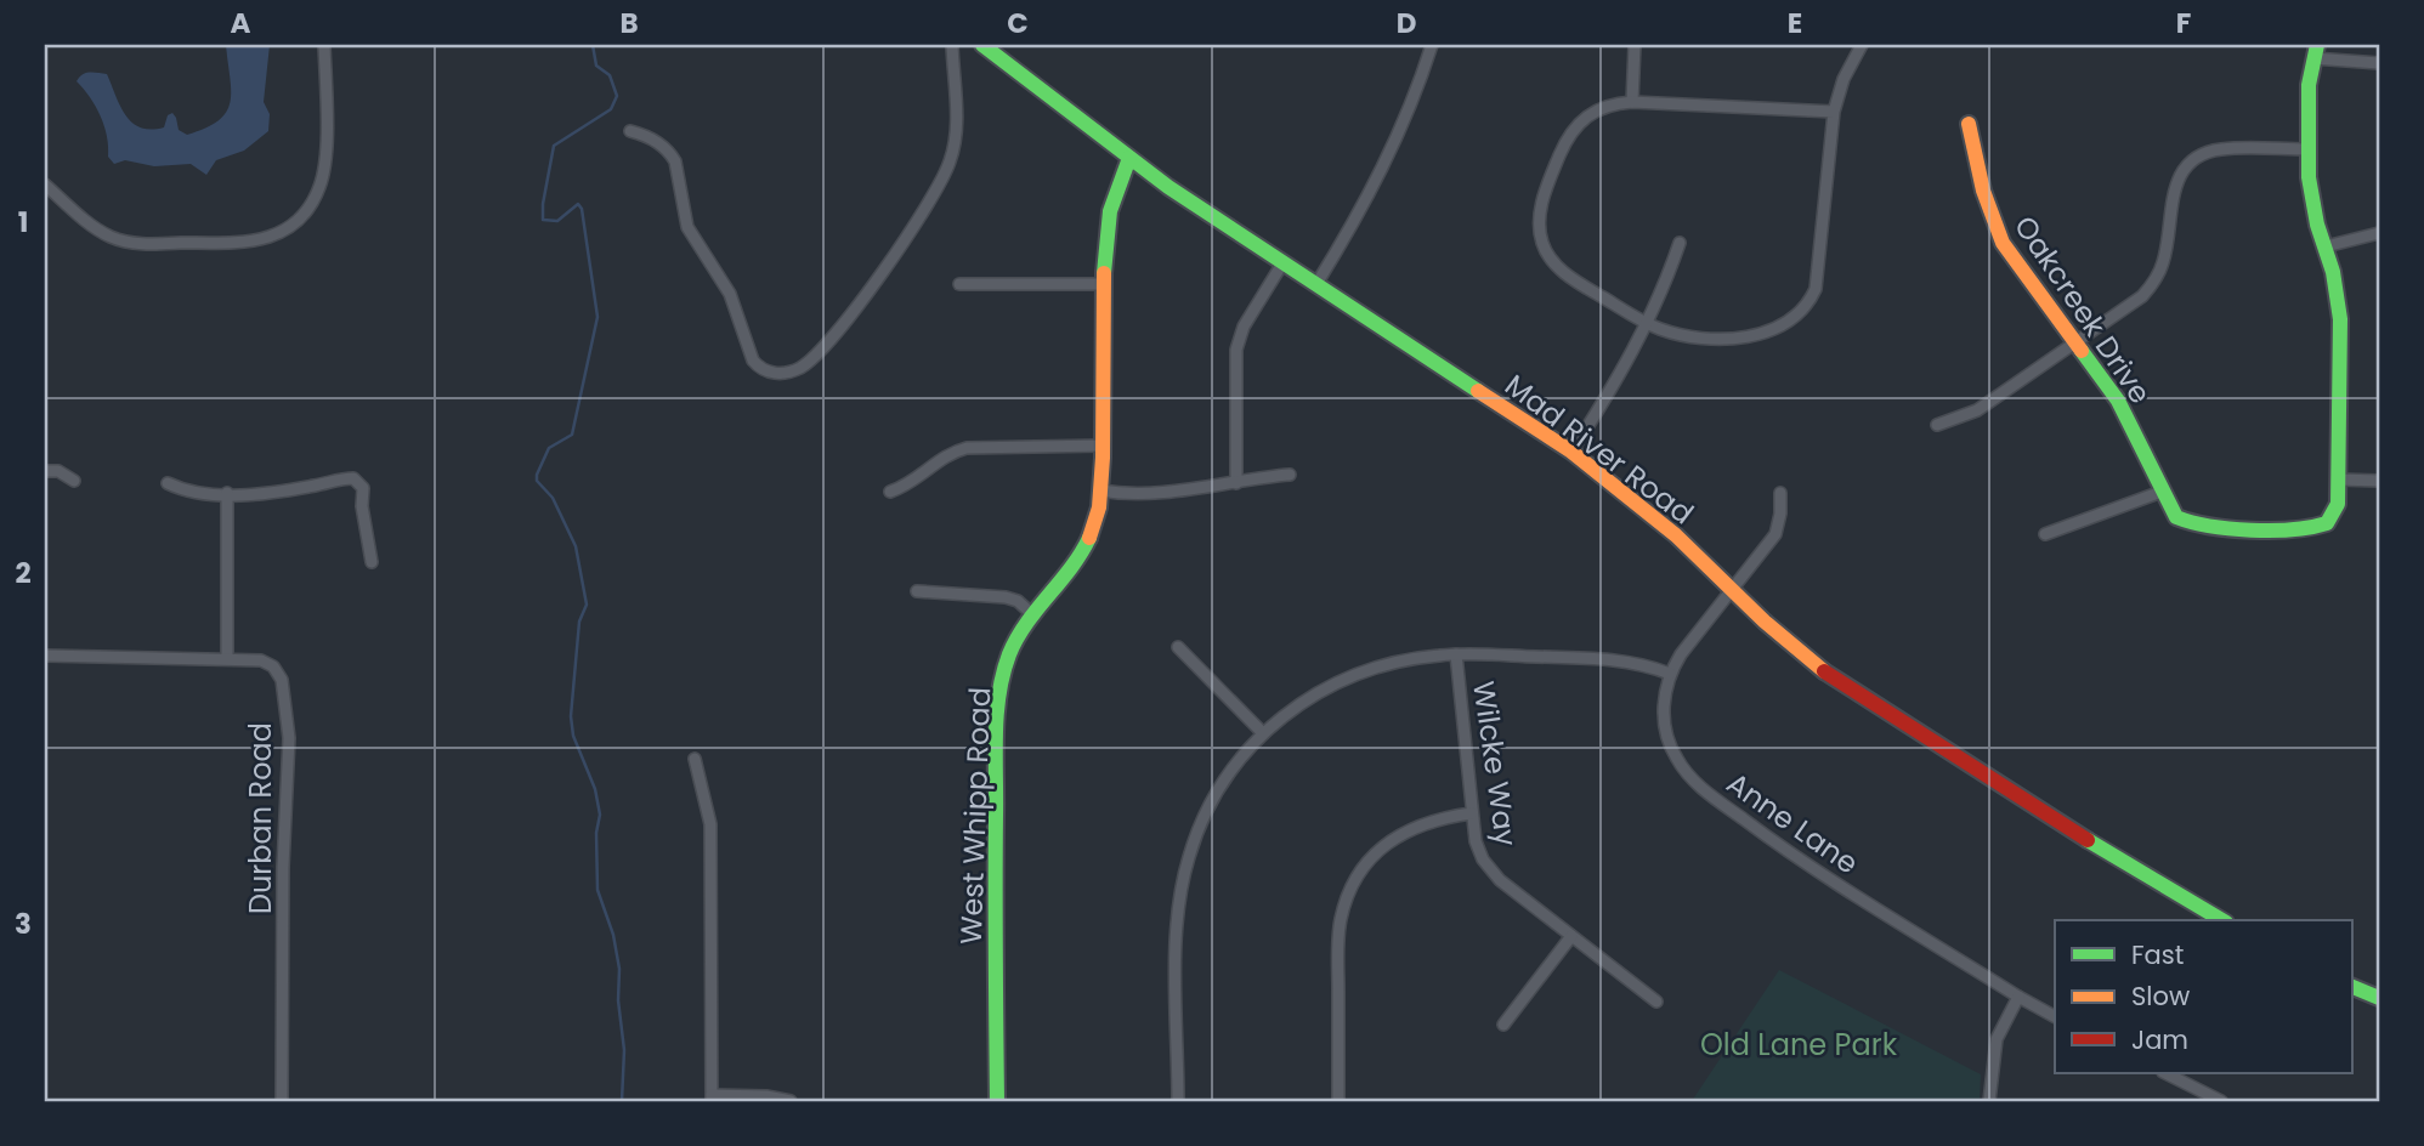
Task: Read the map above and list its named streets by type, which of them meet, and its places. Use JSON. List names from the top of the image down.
{
  "streets": {
    "street": [
      "Oakcreek Drive",
      "Mad River Road",
      "Wilcke Way",
      "West Whipp Road",
      "Durban Road",
      "Anne Lane"
    ]
  },
  "crossings": [
    ["Mad River Road", "West Whipp Road"],
    ["Mad River Road", "Anne Lane"]
  ],
  "parks": ["Old Lane Park"],
  "legend": ["Fast", "Slow", "Jam"],
  "grid": {
    "columns": [
      "A",
      "B",
      "C",
      "D",
      "E",
      "F"
    ],
    "rows": ["1", "2", "3"]
  }
}
